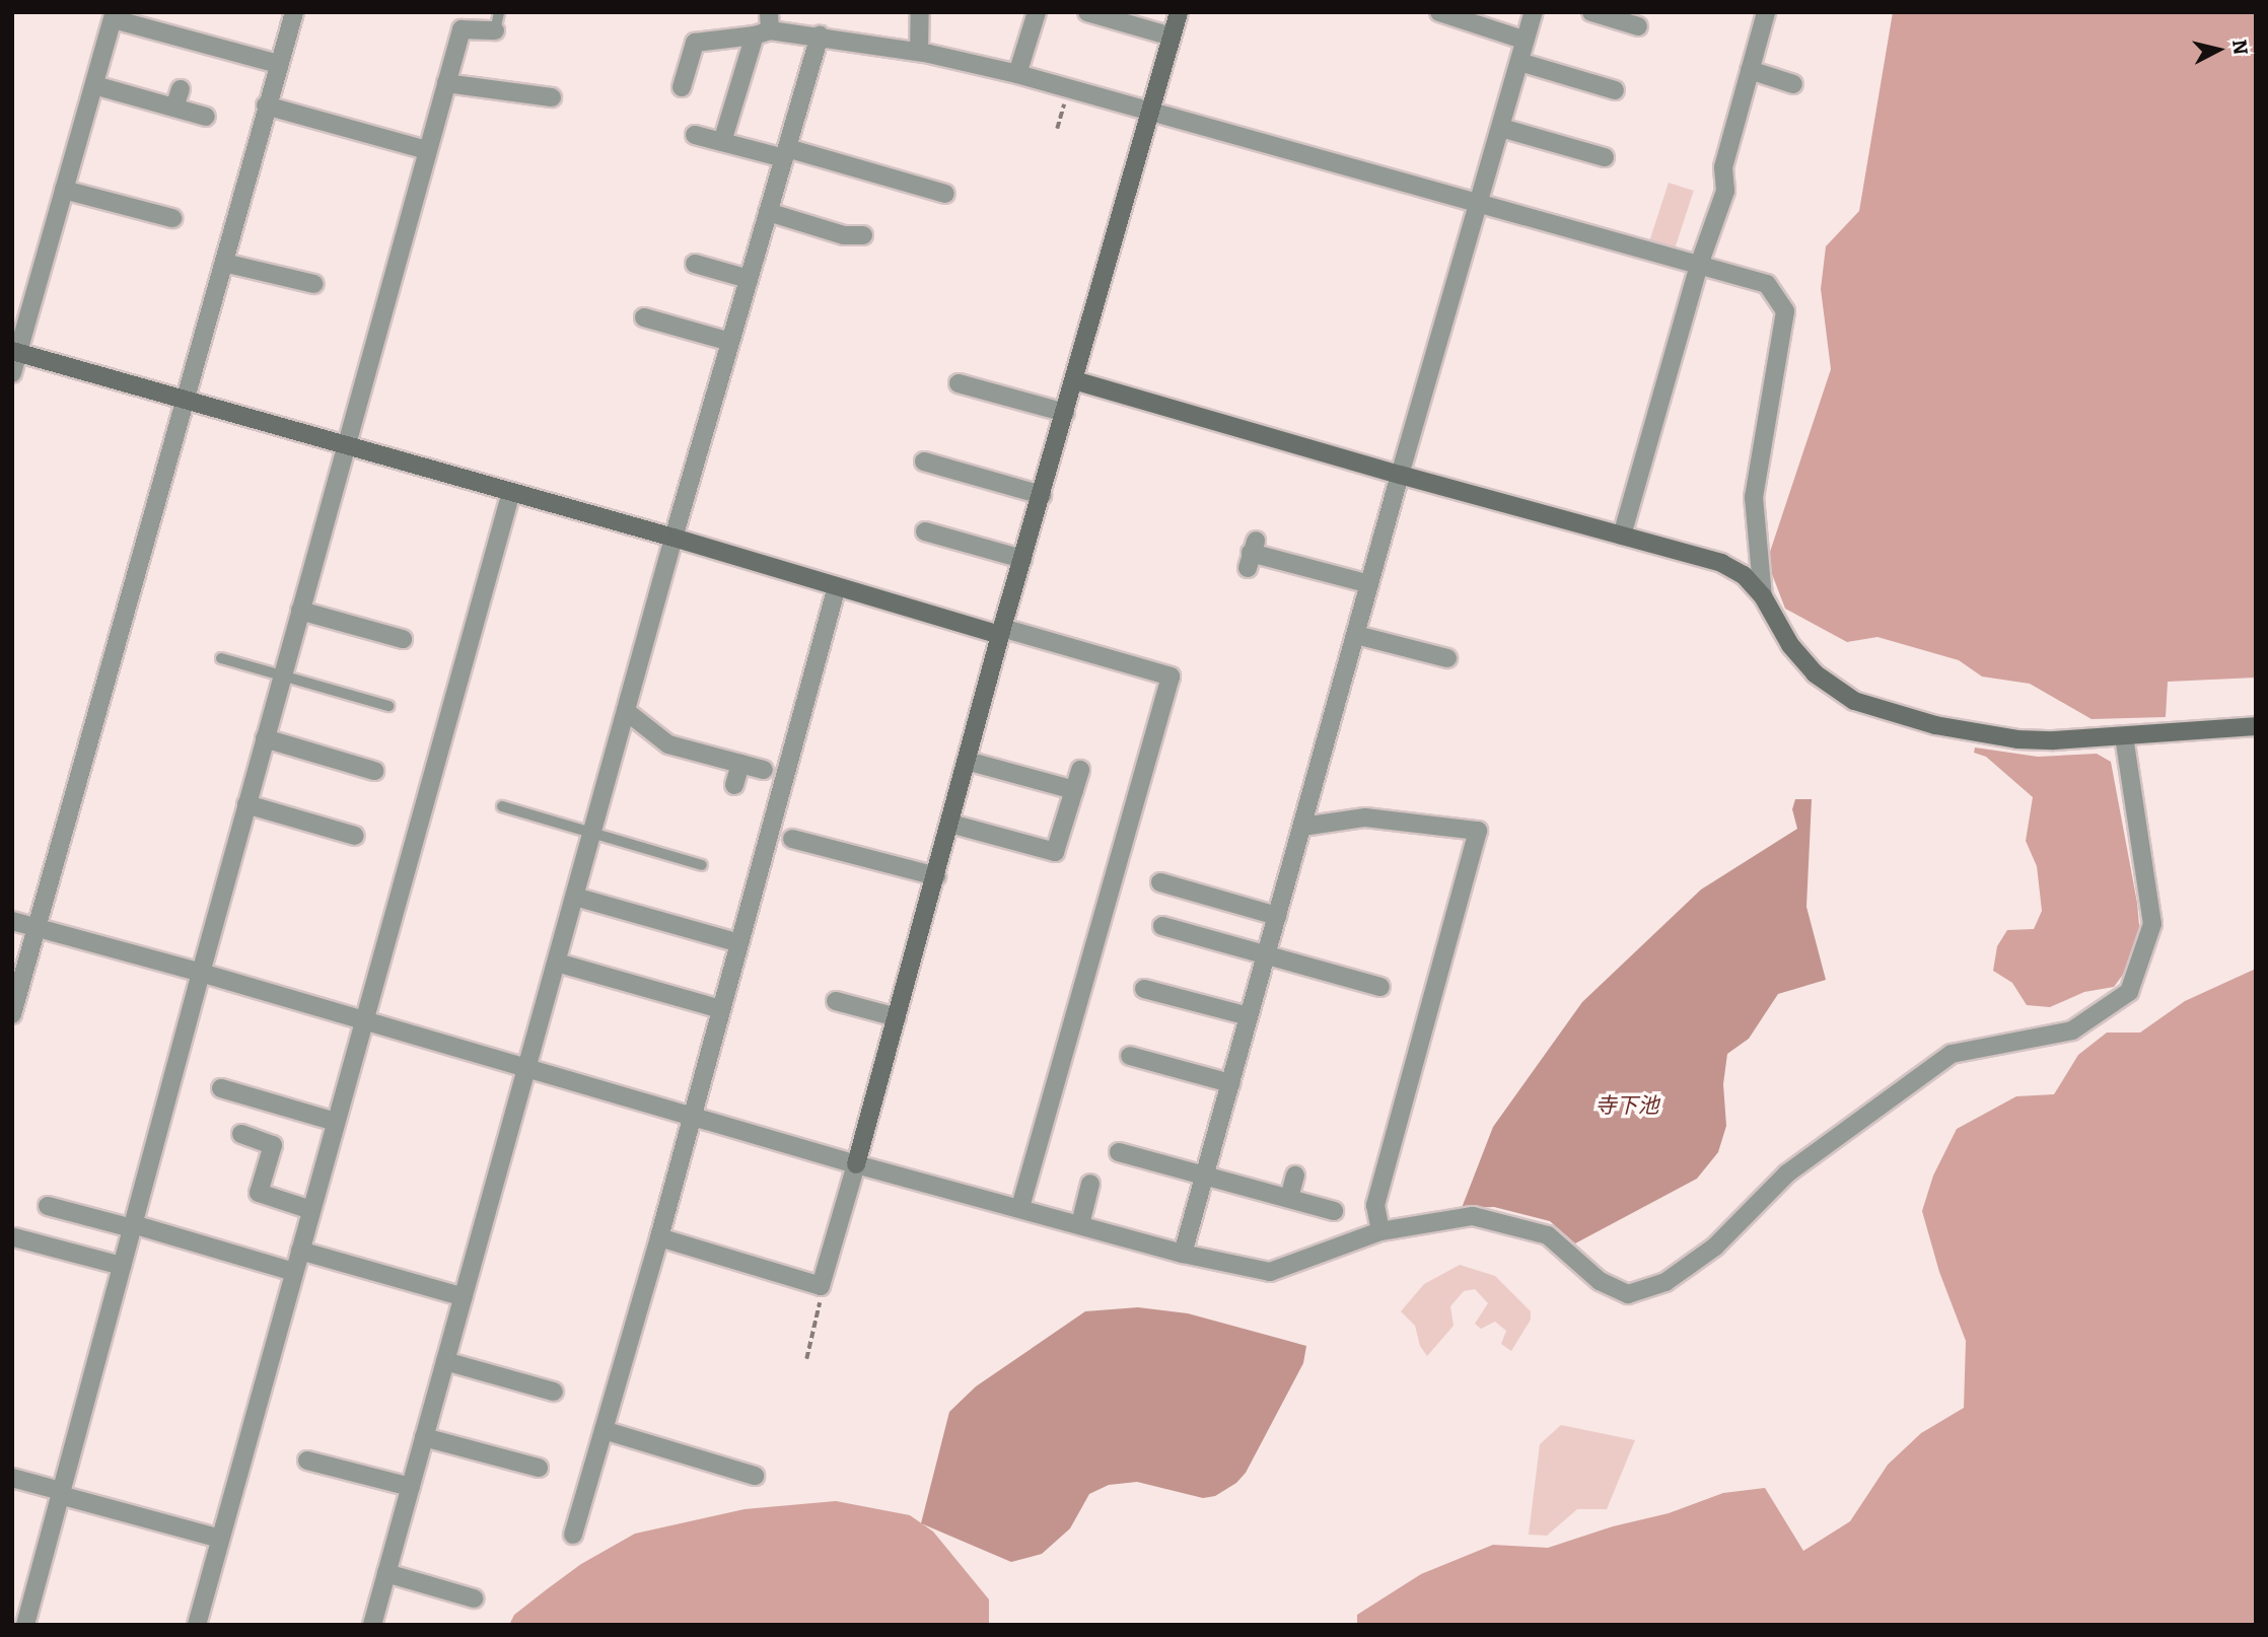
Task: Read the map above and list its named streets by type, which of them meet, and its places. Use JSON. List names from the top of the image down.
{
  "water": ["寺下池"],
  "north": "right"
}
